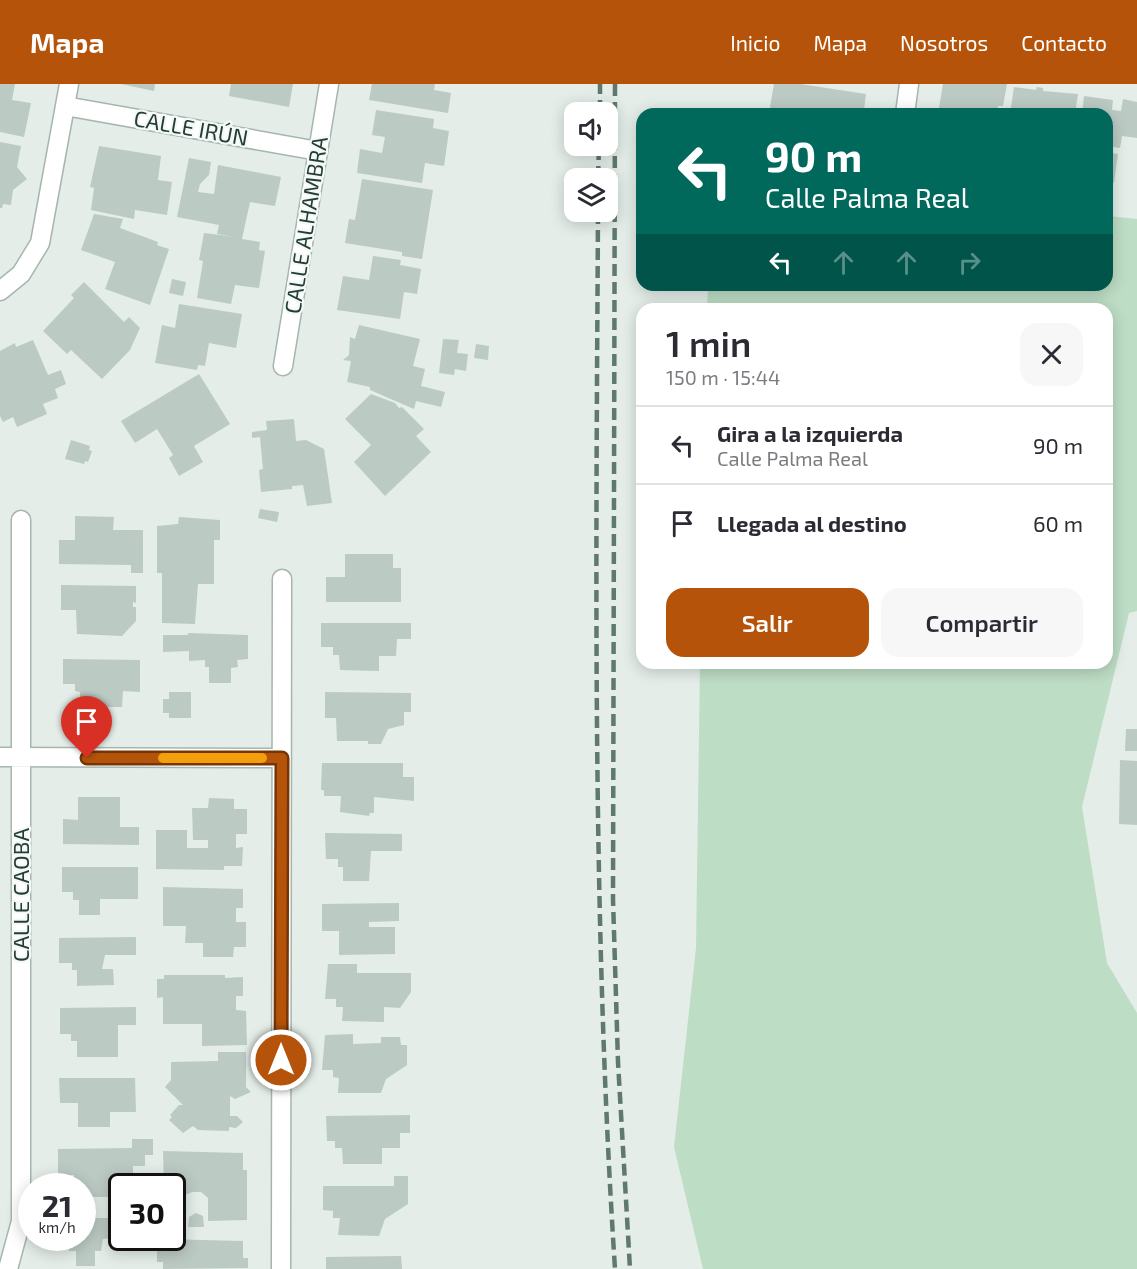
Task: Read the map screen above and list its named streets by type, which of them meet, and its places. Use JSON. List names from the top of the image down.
{
  "streets": {
    "street": ["CALLE IRÚN", "CALLE ALHAMBRA", "CALLE CAOBA"]
  },
  "crossings": [
    ["CALLE IRÚN", "CALLE ALHAMBRA"]
  ],
  "page": {
    "header": "Mapa",
    "nav": [
      "Inicio",
      "Mapa",
      "Nosotros",
      "Contacto"
    ],
    "turn": ["90 m", "Calle Palma Real"],
    "heading": ["1 min", "150 m · 15:44"],
    "list": [
      {
        "name": "Gira a la izquierda",
        "note": "Calle Palma Real",
        "value": "90 m"
      },
      {
        "name": "Llegada al destino",
        "value": "60 m"
      }
    ],
    "buttons": ["Salir", "Compartir"],
    "speed": "21 km/h",
    "limit": "30"
  }
}
